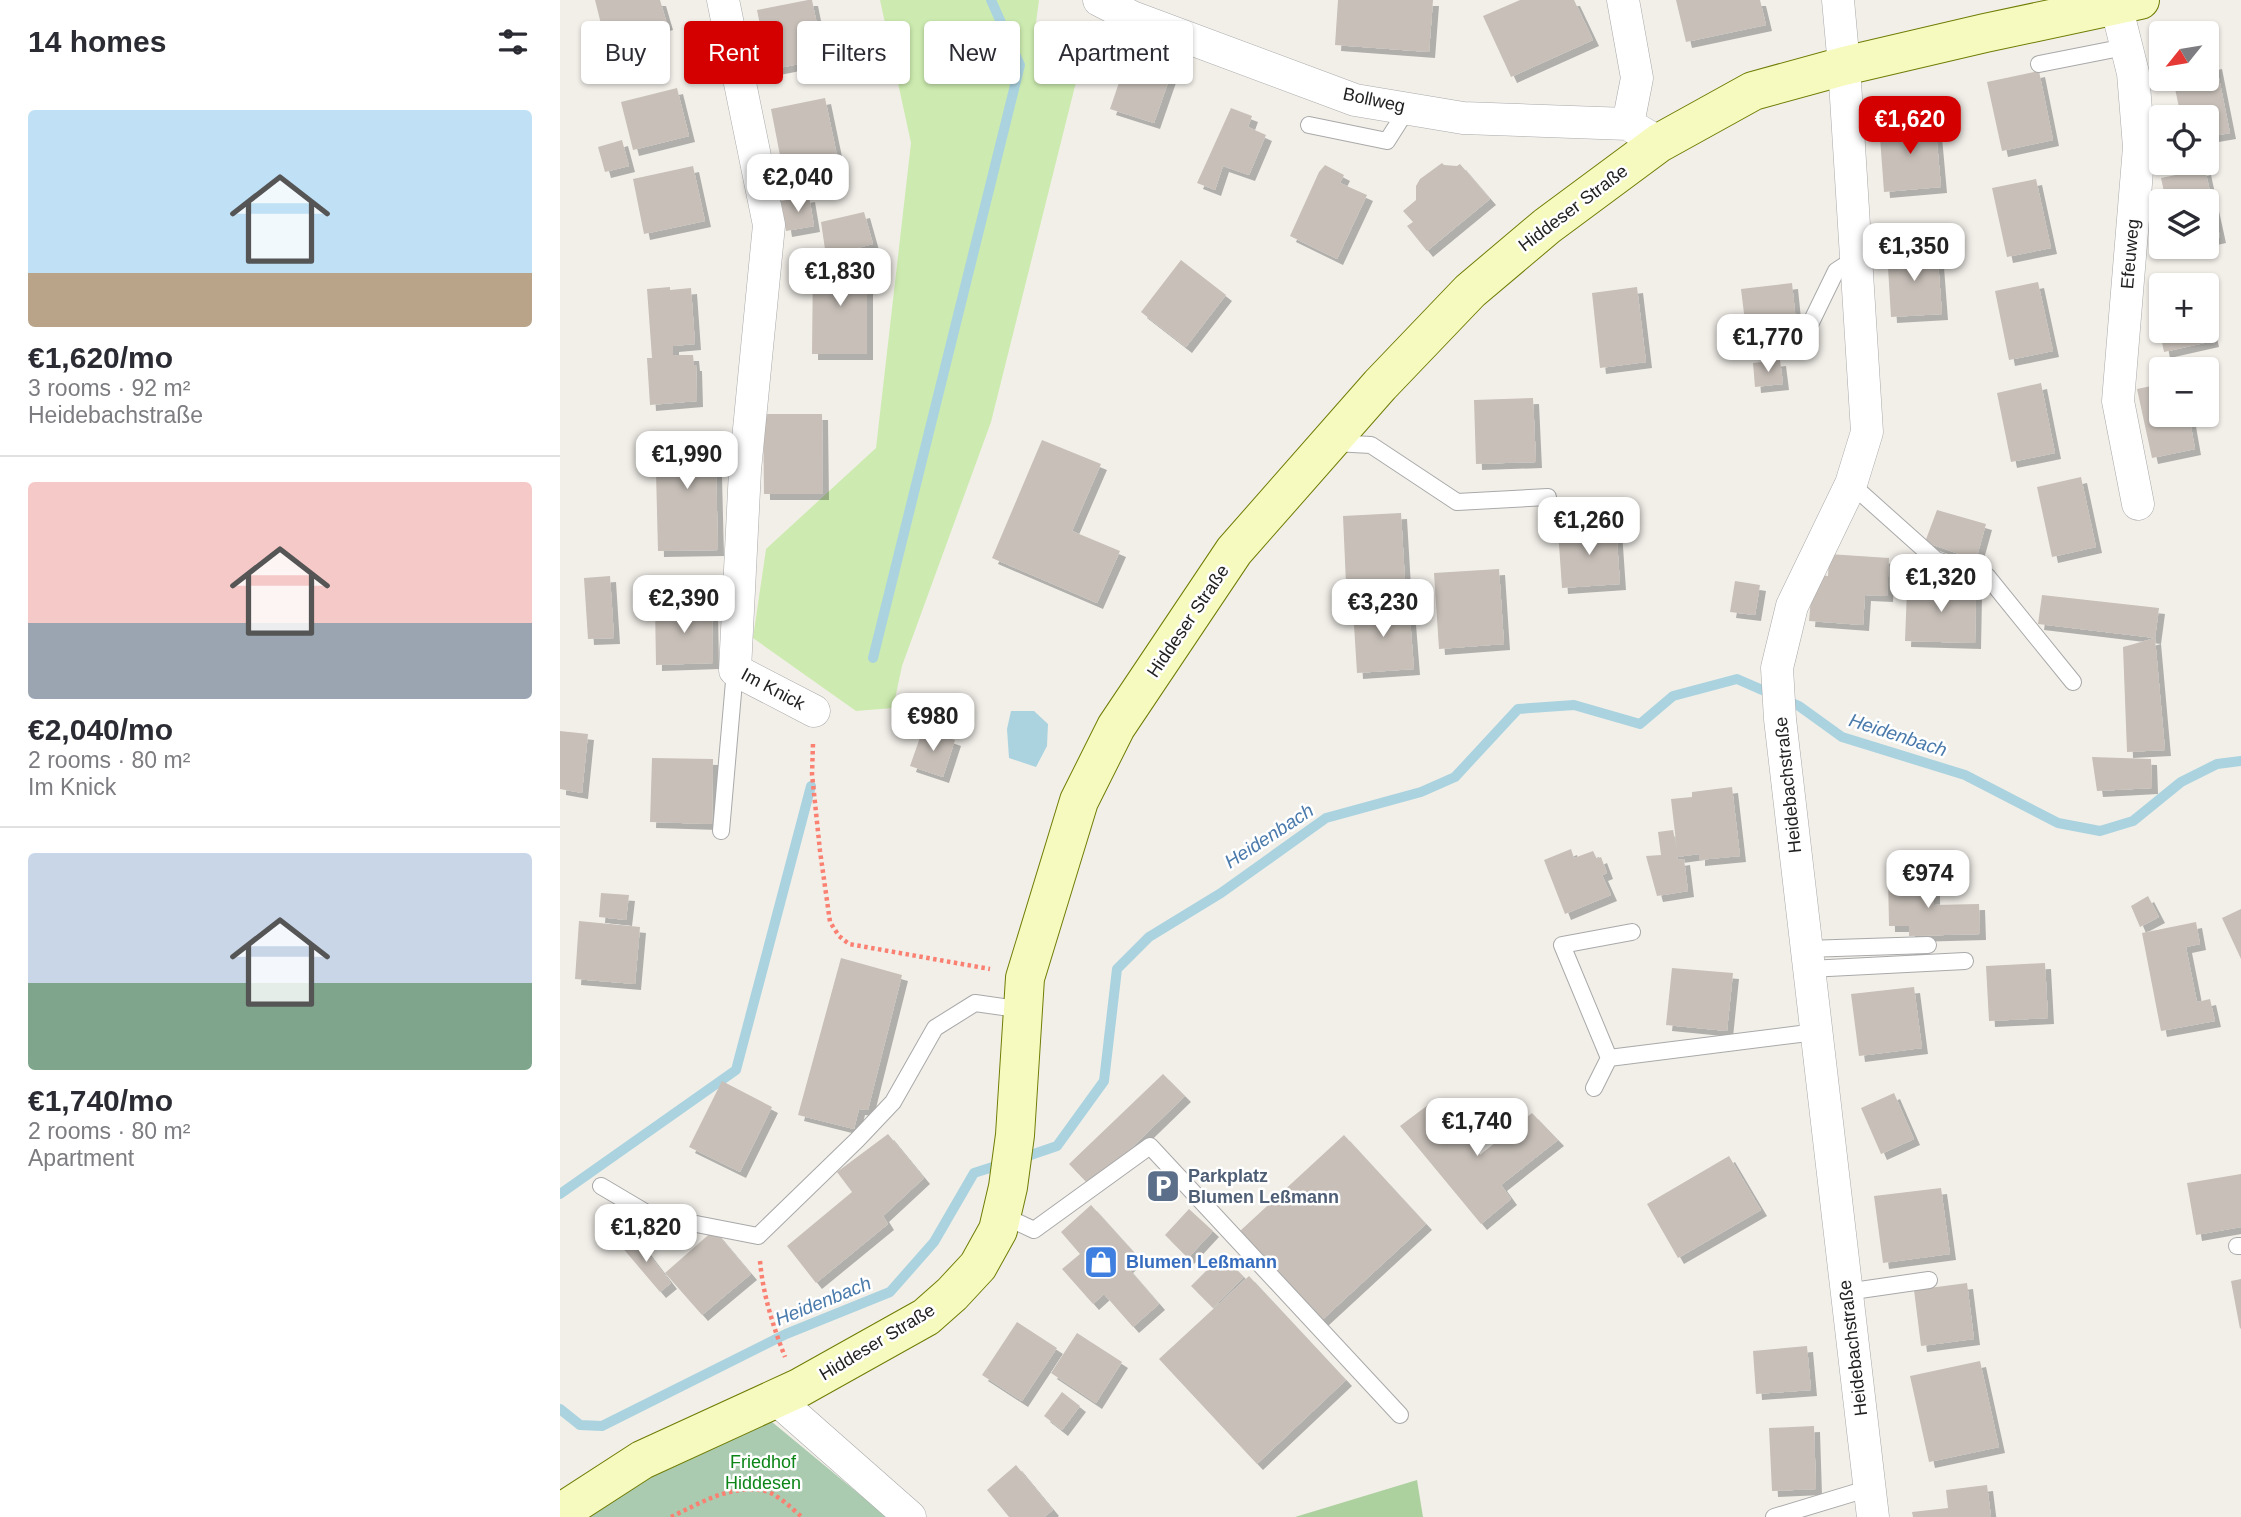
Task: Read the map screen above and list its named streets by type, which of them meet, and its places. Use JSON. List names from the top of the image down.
{
  "streets": {
    "main road": ["Hiddeser Straße"],
    "street": [
      "Bollweg",
      "Efeuweg",
      "Im Knick",
      "Heidebachstraße"
    ]
  },
  "crossings": [
    ["Bollweg", "Hiddeser Straße"],
    ["Hiddeser Straße", "Efeuweg"],
    ["Hiddeser Straße", "Heidebachstraße"]
  ],
  "water": ["Heidenbach"],
  "parks": ["Friedhof Hiddesen"],
  "places": {
    "parking": ["Parkplatz Blumen Leßmann"],
    "shop": ["Blumen Leßmann"]
  },
  "north": "bottom left",
  "page": {
    "heading": "14 homes",
    "map_buttons": ["+", "−"],
    "chip": [
      "Buy",
      "Rent",
      "Filters",
      "New",
      "Apartment"
    ],
    "list": [
      {
        "name": "€1,620/mo",
        "note": "3 rooms · 92 m² · Heidebachstraße"
      },
      {
        "name": "€2,040/mo",
        "note": "2 rooms · 80 m² · Im Knick"
      },
      {
        "name": "€1,740/mo",
        "note": "2 rooms · 80 m² · Apartment"
      }
    ],
    "price": [
      "€1,620",
      "€2,040",
      "€1,350",
      "€1,830",
      "€1,770",
      "€1,990",
      "€1,260",
      "€1,320",
      "€2,390",
      "€3,230",
      "€980",
      "€974",
      "€1,740",
      "€1,820"
    ]
  }
}
